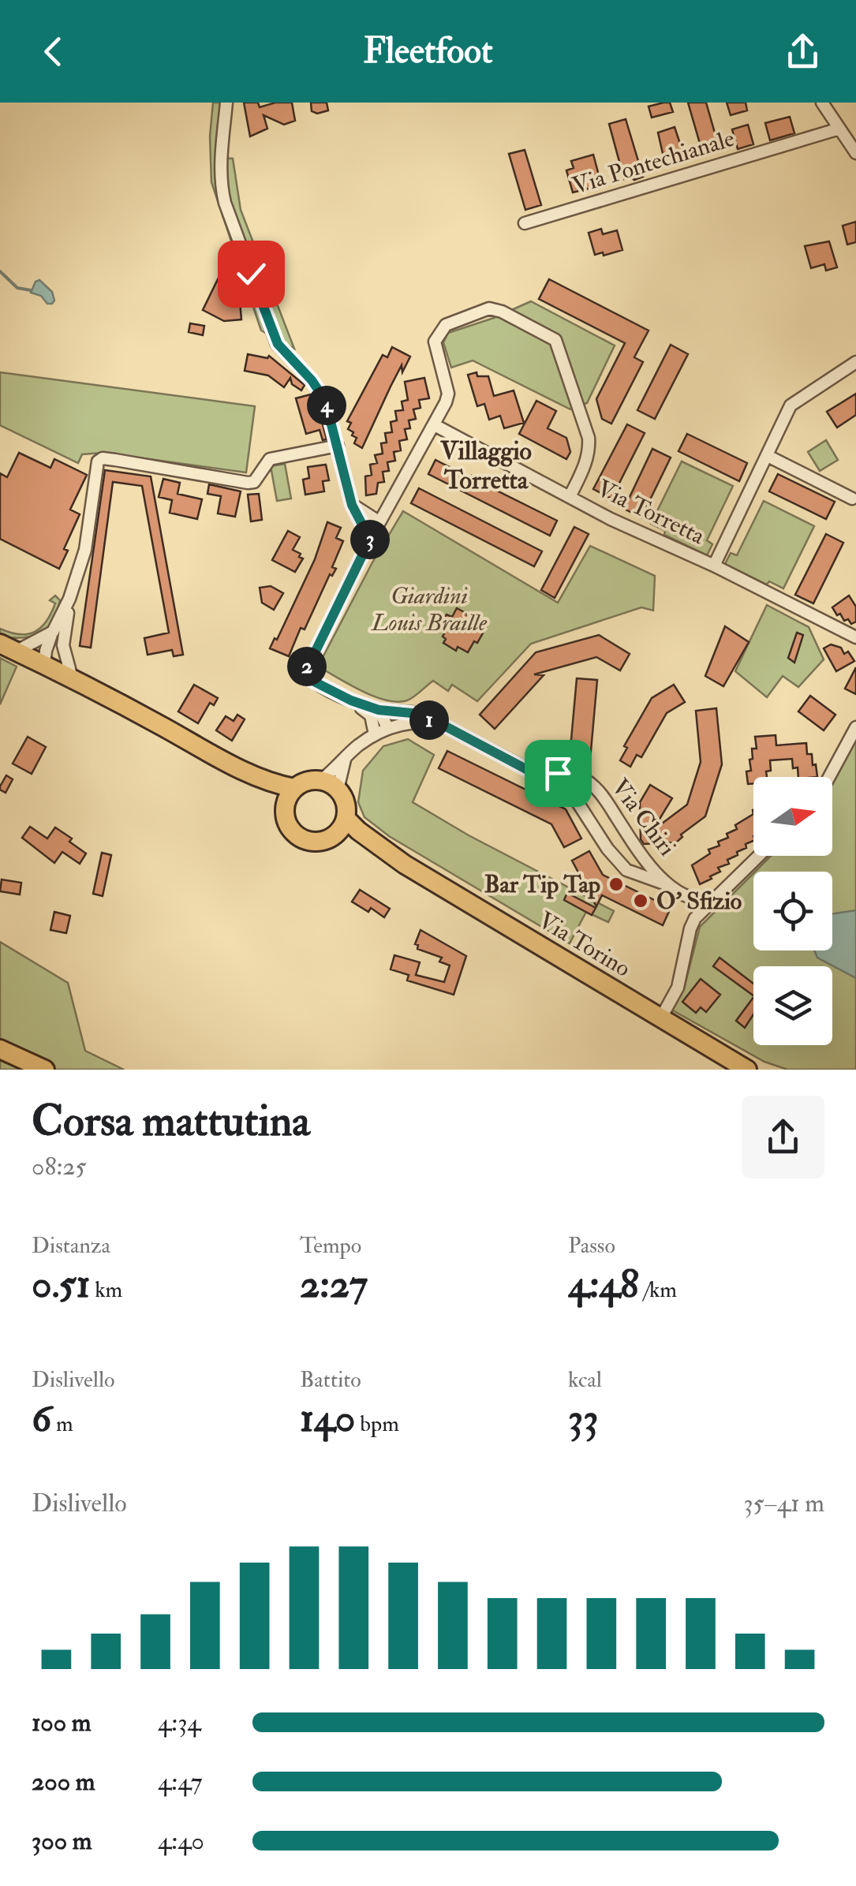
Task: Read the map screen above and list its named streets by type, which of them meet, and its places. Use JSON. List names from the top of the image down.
{
  "streets": {
    "main road": ["Via Torino"],
    "street": ["Via Pontechianale", "Via Torretta", "Via Chiri"]
  },
  "crossings": [
    ["Via Torretta", "Via Chiri"]
  ],
  "districts": ["Villaggio Torretta"],
  "parks": ["Giardini Louis Braille"],
  "places": ["Bar Tip Tap", "O' Sfizio"],
  "north": "right",
  "page": {
    "header": "Fleetfoot",
    "pins": [
      "4",
      "3",
      "2",
      "1"
    ],
    "heading": ["Corsa mattutina", "08:25"],
    "stats": [
      ["Distanza", "0.51 km"],
      ["Tempo", "2:27"],
      ["Passo", "4:48 /km"],
      ["Dislivello", "6 m"],
      ["Battito", "140 bpm"],
      ["kcal", "33"]
    ],
    "chart": ["Dislivello", "35–41 m"],
    "list": [
      {
        "name": "100 m",
        "note": "4:34"
      },
      {
        "name": "200 m",
        "note": "4:47"
      },
      {
        "name": "300 m",
        "note": "4:40"
      }
    ]
  }
}
